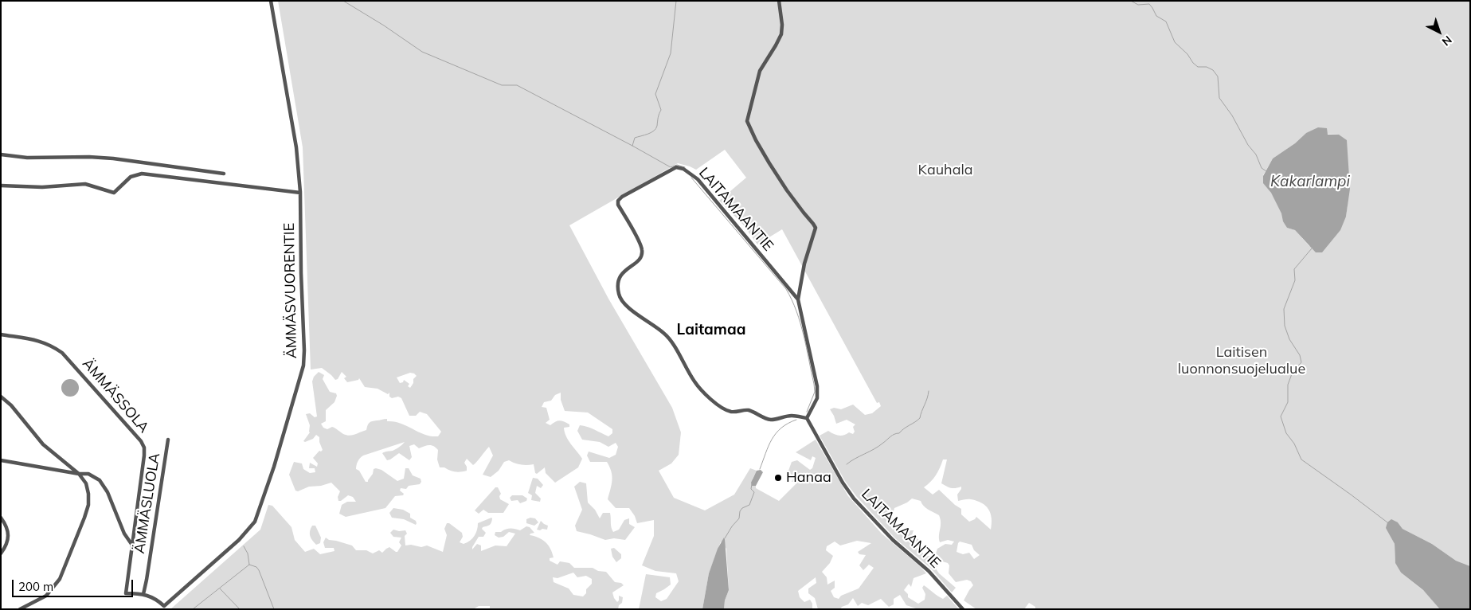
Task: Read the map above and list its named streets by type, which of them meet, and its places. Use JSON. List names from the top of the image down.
{
  "streets": {
    "street": [
      "LAITAMAANTIE",
      "ÄMMÄSVUORENTIE",
      "ÄMMÄSSOLA",
      "ÄMMÄSLUOLA"
    ]
  },
  "crossings": [
    ["ÄMMÄSVUORENTIE", "ÄMMÄSSOLA"],
    ["ÄMMÄSVUORENTIE", "ÄMMÄSLUOLA"]
  ],
  "districts": ["Laitamaa"],
  "water": ["Kakarlampi"],
  "parks": ["Kauhala", "Laitisen luonnonsuojelualue"],
  "places": ["Hanaa"],
  "scale_bar": "200 m",
  "north": "bottom right"
}
